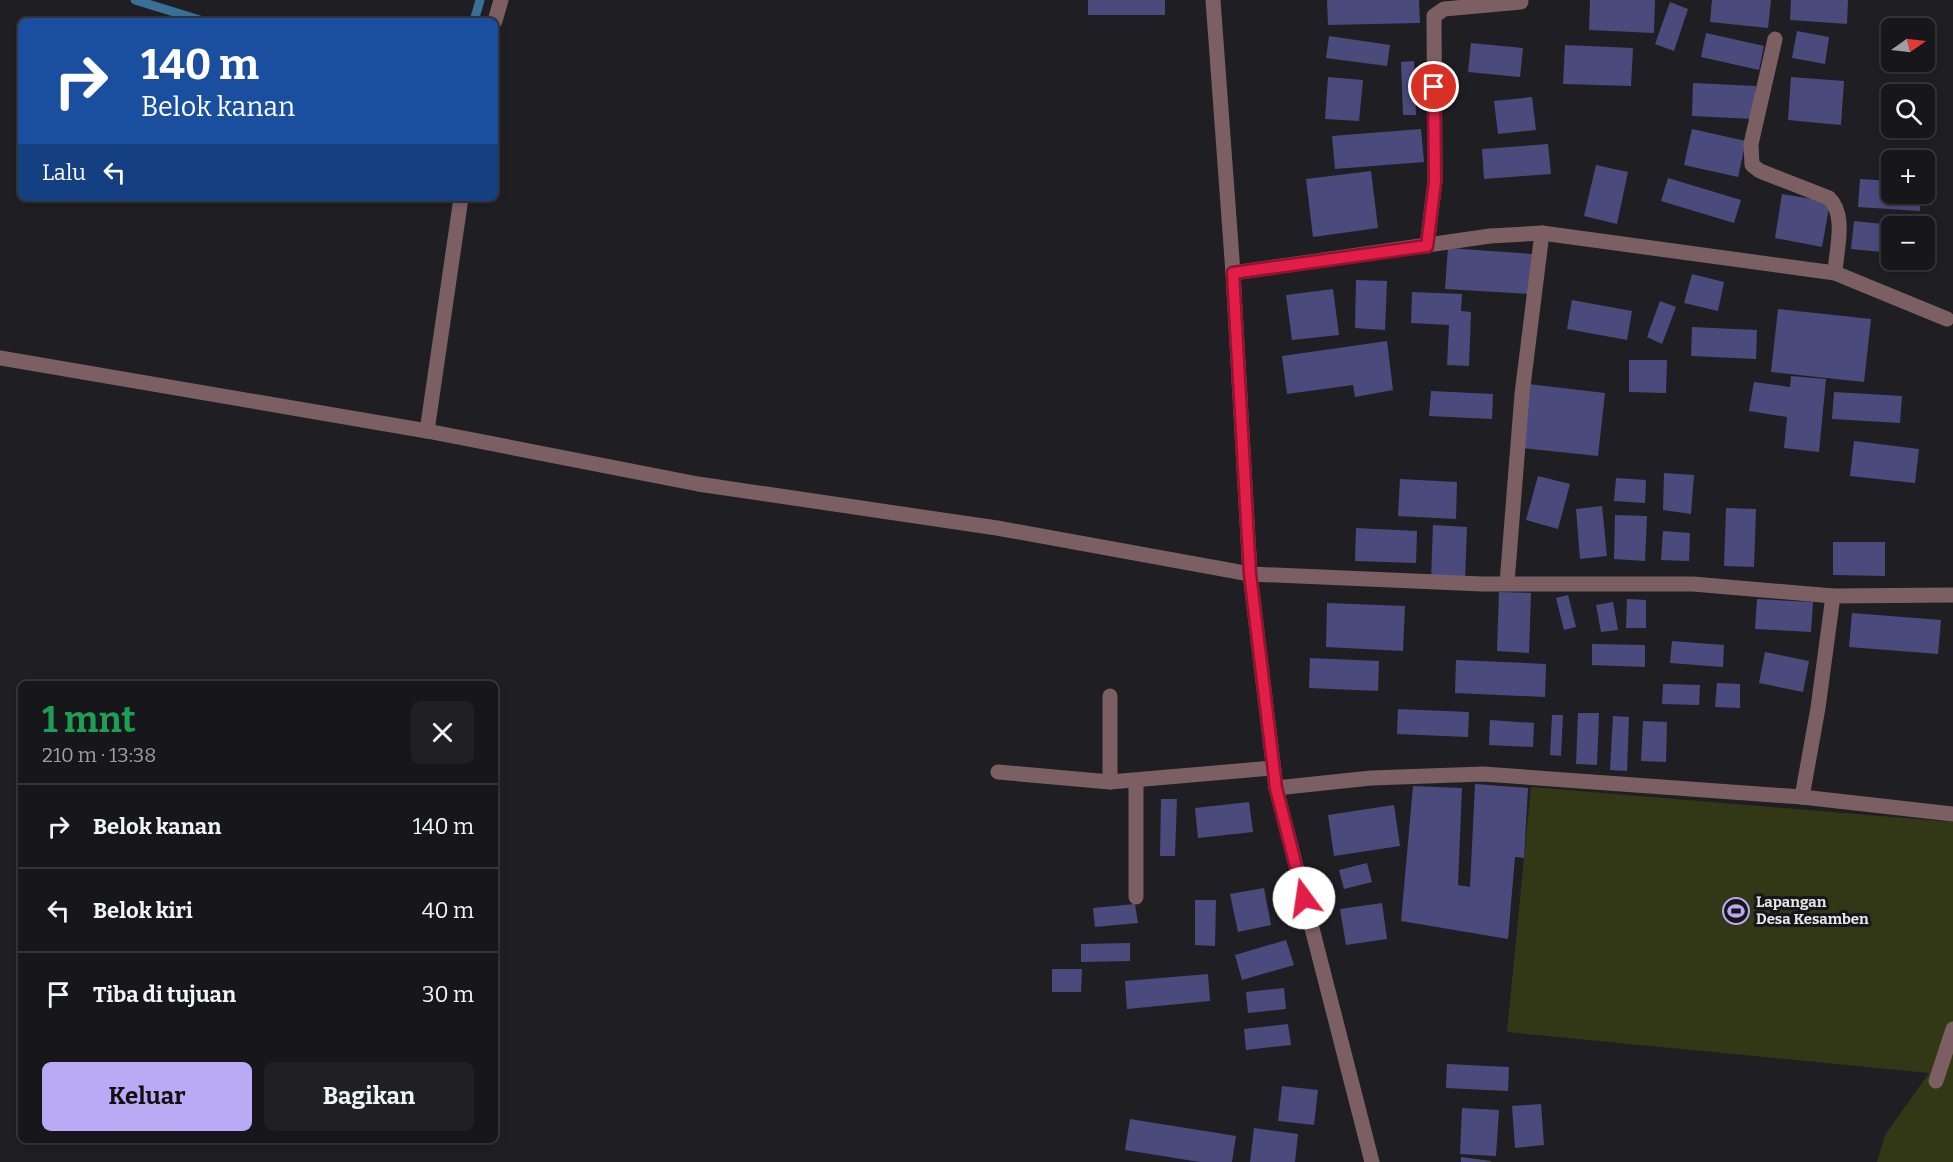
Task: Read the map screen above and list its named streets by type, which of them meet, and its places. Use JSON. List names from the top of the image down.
{
  "places": {
    "sports": ["Lapangan Desa Kesamben"]
  },
  "north": "right",
  "page": {
    "map_buttons": ["+", "−"],
    "turn": ["140 m", "Belok kanan"],
    "then": "Lalu",
    "heading": ["1 mnt", "210 m · 13:38"],
    "list": [
      {
        "name": "Belok kanan",
        "value": "140 m"
      },
      {
        "name": "Belok kiri",
        "value": "40 m"
      },
      {
        "name": "Tiba di tujuan",
        "value": "30 m"
      }
    ],
    "buttons": ["Keluar", "Bagikan"]
  }
}
